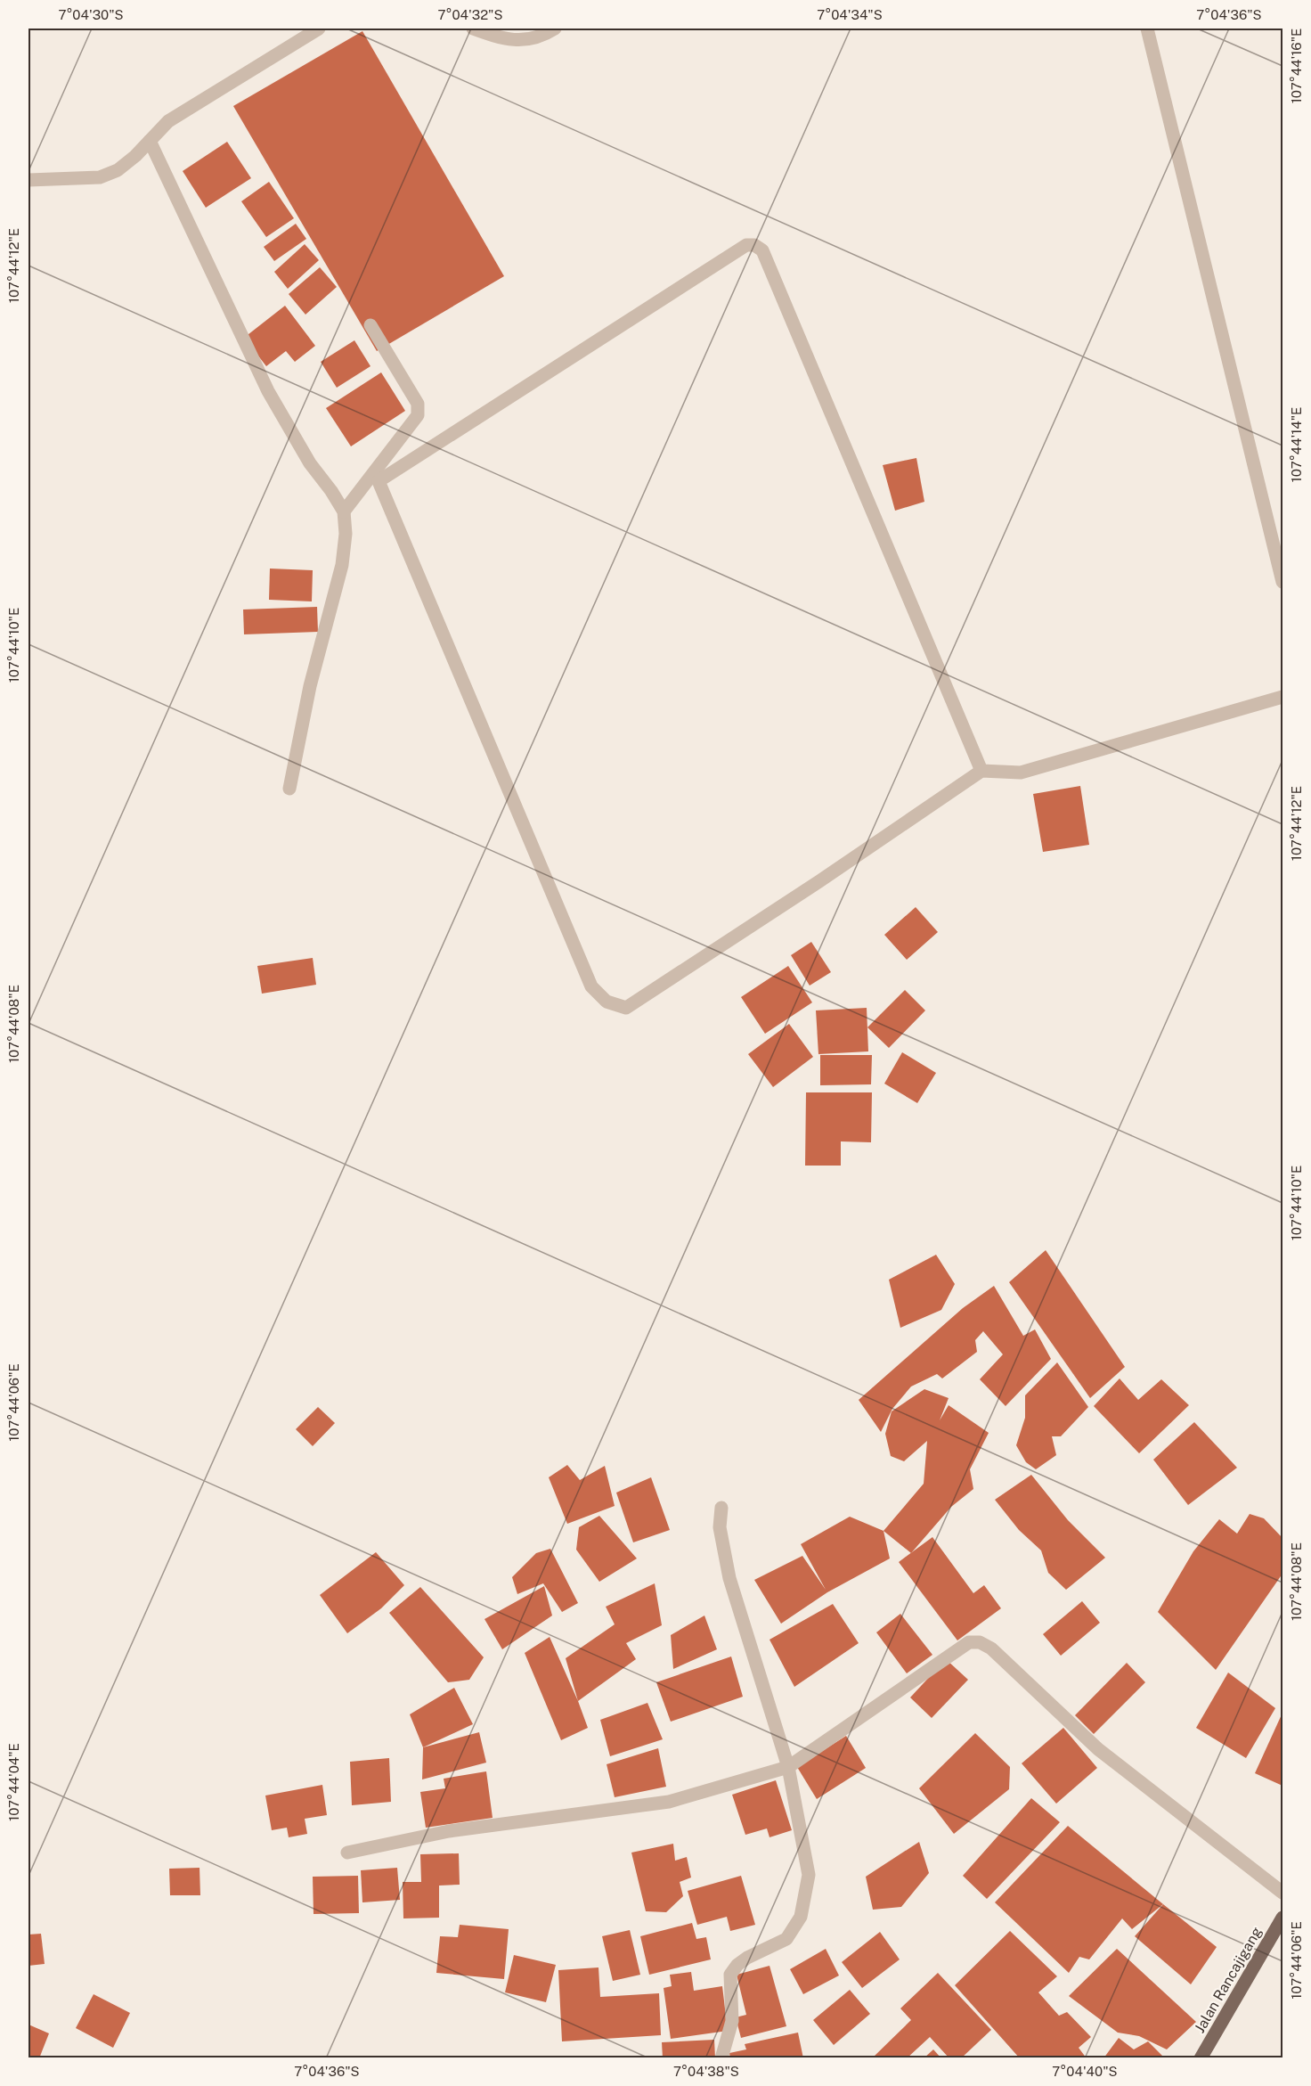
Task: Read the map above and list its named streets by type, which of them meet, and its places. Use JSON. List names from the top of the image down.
{
  "streets": {
    "main road": ["Jalan Rancajigang"]
  },
  "coordinates": [
    "7°04'30\"S",
    "7°04'32\"S",
    "7°04'34\"S",
    "7°04'36\"S",
    "107°44'16\"E",
    "107°44'12\"E",
    "107°44'14\"E",
    "107°44'10\"E",
    "107°44'08\"E",
    "107°44'06\"E",
    "107°44'04\"E",
    "7°04'38\"S",
    "7°04'40\"S"
  ]
}
